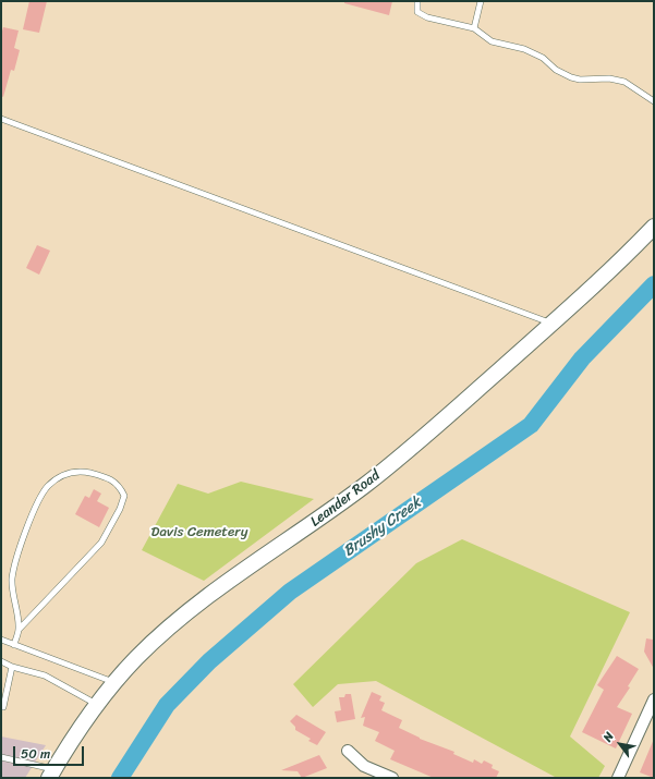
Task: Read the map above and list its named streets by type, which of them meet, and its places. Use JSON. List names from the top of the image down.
{
  "streets": {
    "main road": ["Leander Road"]
  },
  "water": ["Brushy Creek"],
  "parks": ["Davis Cemetery"],
  "scale_bar": "50 m",
  "north": "top left"
}
